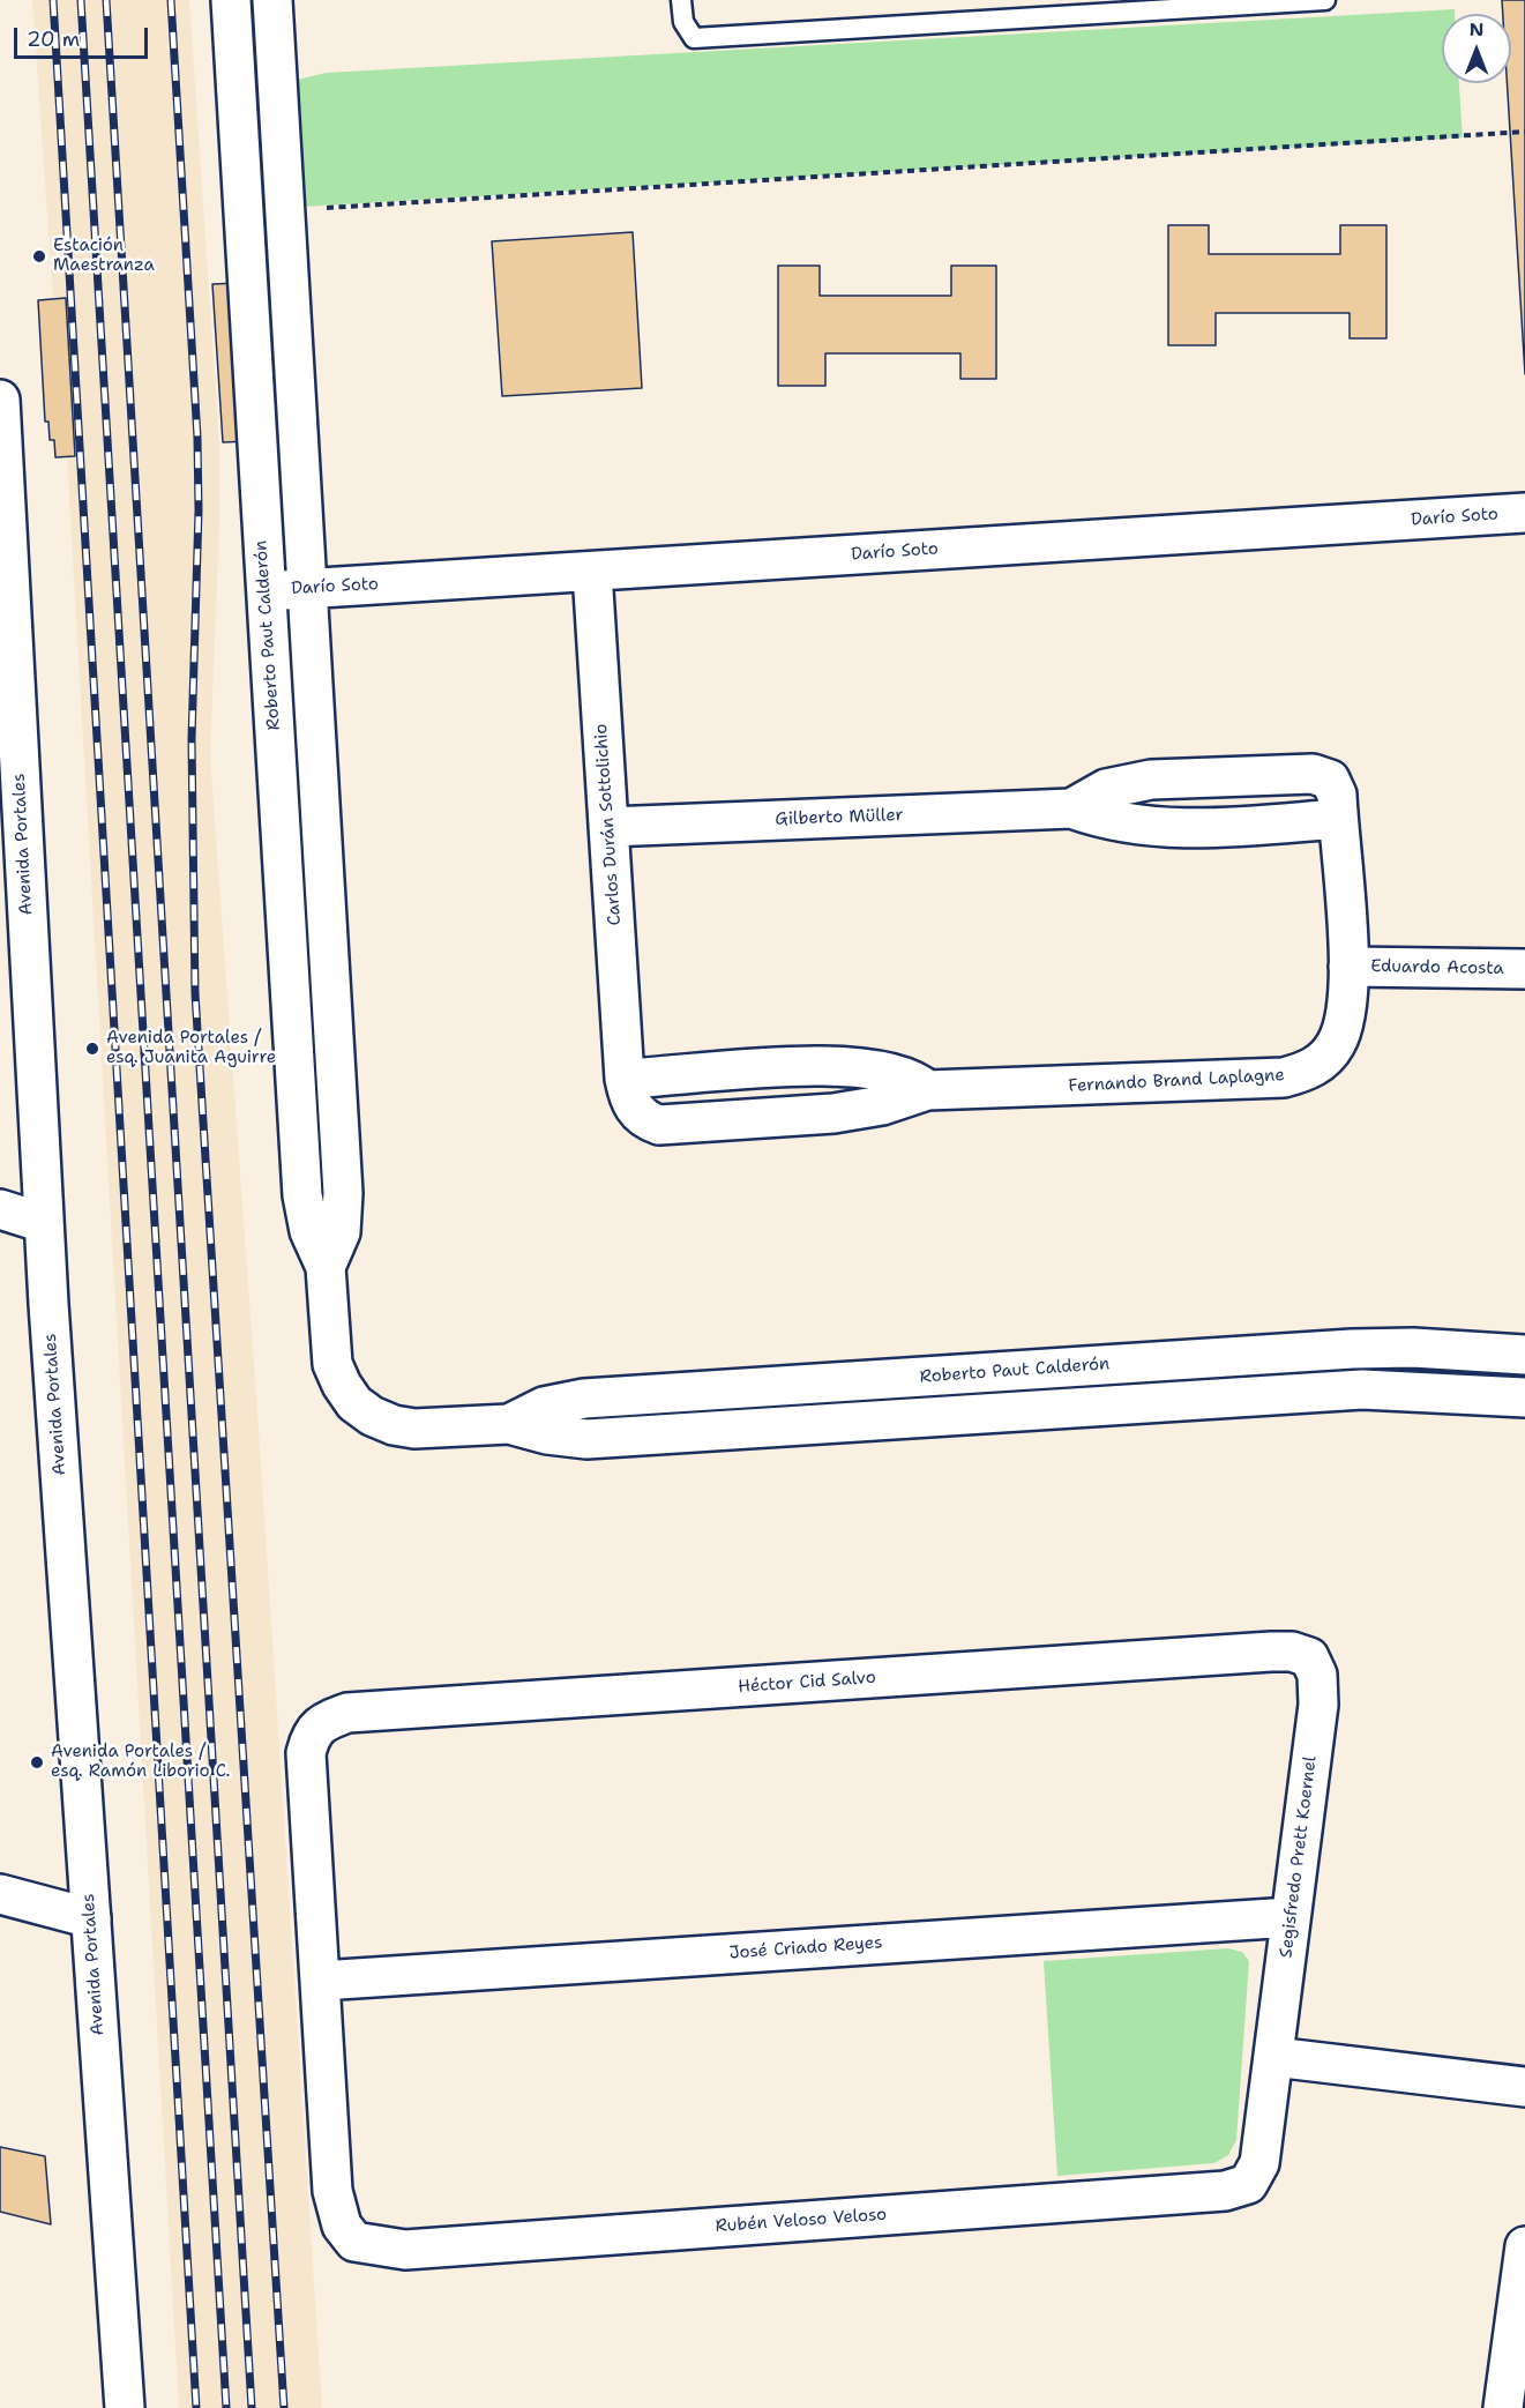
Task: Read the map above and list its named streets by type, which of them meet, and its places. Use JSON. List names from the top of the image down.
{
  "streets": {
    "street": [
      "Darío Soto",
      "Roberto Paut Calderón",
      "Gilberto Müller",
      "Carlos Durán Sottolichio",
      "Avenida Portales",
      "Eduardo Acosta",
      "Fernando Brand Laplagne",
      "Héctor Cid Salvo",
      "Segisfredo Prett Koernel",
      "José Criado Reyes",
      "Rubén Veloso Veloso"
    ]
  },
  "crossings": [
    ["Darío Soto", "Roberto Paut Calderón"],
    ["Darío Soto", "Carlos Durán Sottolichio"],
    ["Gilberto Müller", "Carlos Durán Sottolichio"],
    ["Gilberto Müller", "Eduardo Acosta"],
    ["Gilberto Müller", "Fernando Brand Laplagne"],
    ["Carlos Durán Sottolichio", "Fernando Brand Laplagne"],
    ["Eduardo Acosta", "Fernando Brand Laplagne"],
    ["Héctor Cid Salvo", "Segisfredo Prett Koernel"],
    ["Héctor Cid Salvo", "José Criado Reyes"],
    ["Héctor Cid Salvo", "Rubén Veloso Veloso"],
    ["Segisfredo Prett Koernel", "José Criado Reyes"],
    ["Segisfredo Prett Koernel", "Rubén Veloso Veloso"],
    ["José Criado Reyes", "Rubén Veloso Veloso"]
  ],
  "places": ["Estación Maestranza", "Avenida Portales / esq. Juanita Aguirre", "Avenida Portales / esq. Ramón Liborio C."],
  "scale_bar": "20 m",
  "north": "top"
}
